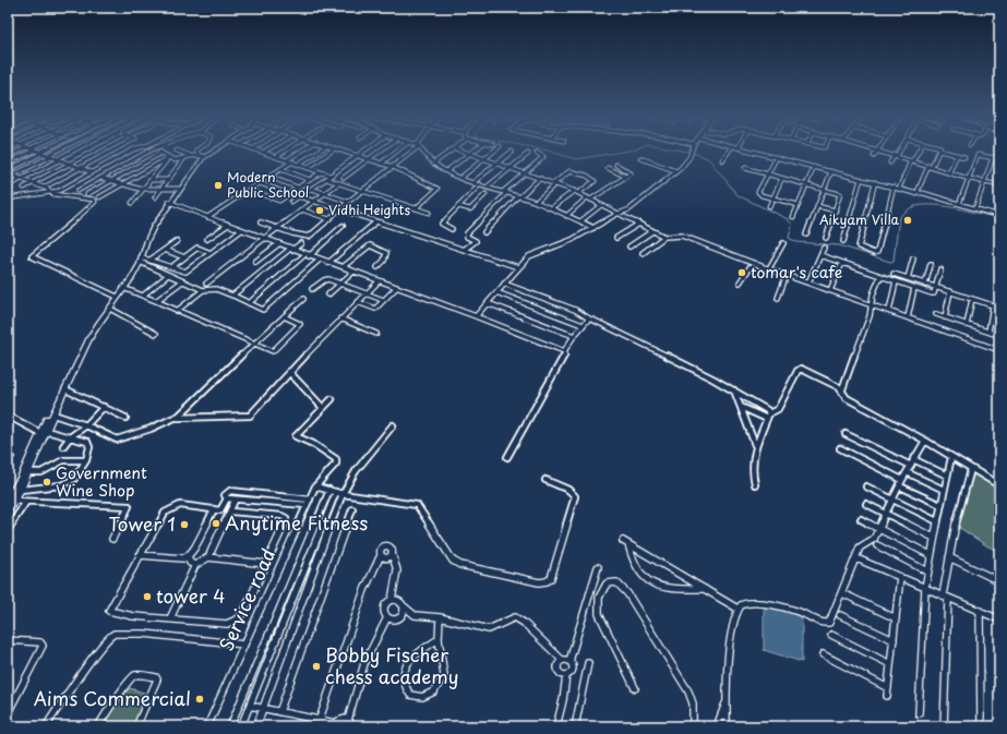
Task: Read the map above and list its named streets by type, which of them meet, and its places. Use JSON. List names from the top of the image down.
{
  "streets": {
    "street": ["Service road"]
  },
  "places": [
    "Modern Public School",
    "Vidhi Heights",
    "Aikyam Villa",
    "tomar's cafe",
    "Government Wine Shop",
    "Anytime Fitness",
    "Tower 1",
    "tower 4",
    "Bobby Fischer chess academy",
    "Aims Commercial"
  ]
}
